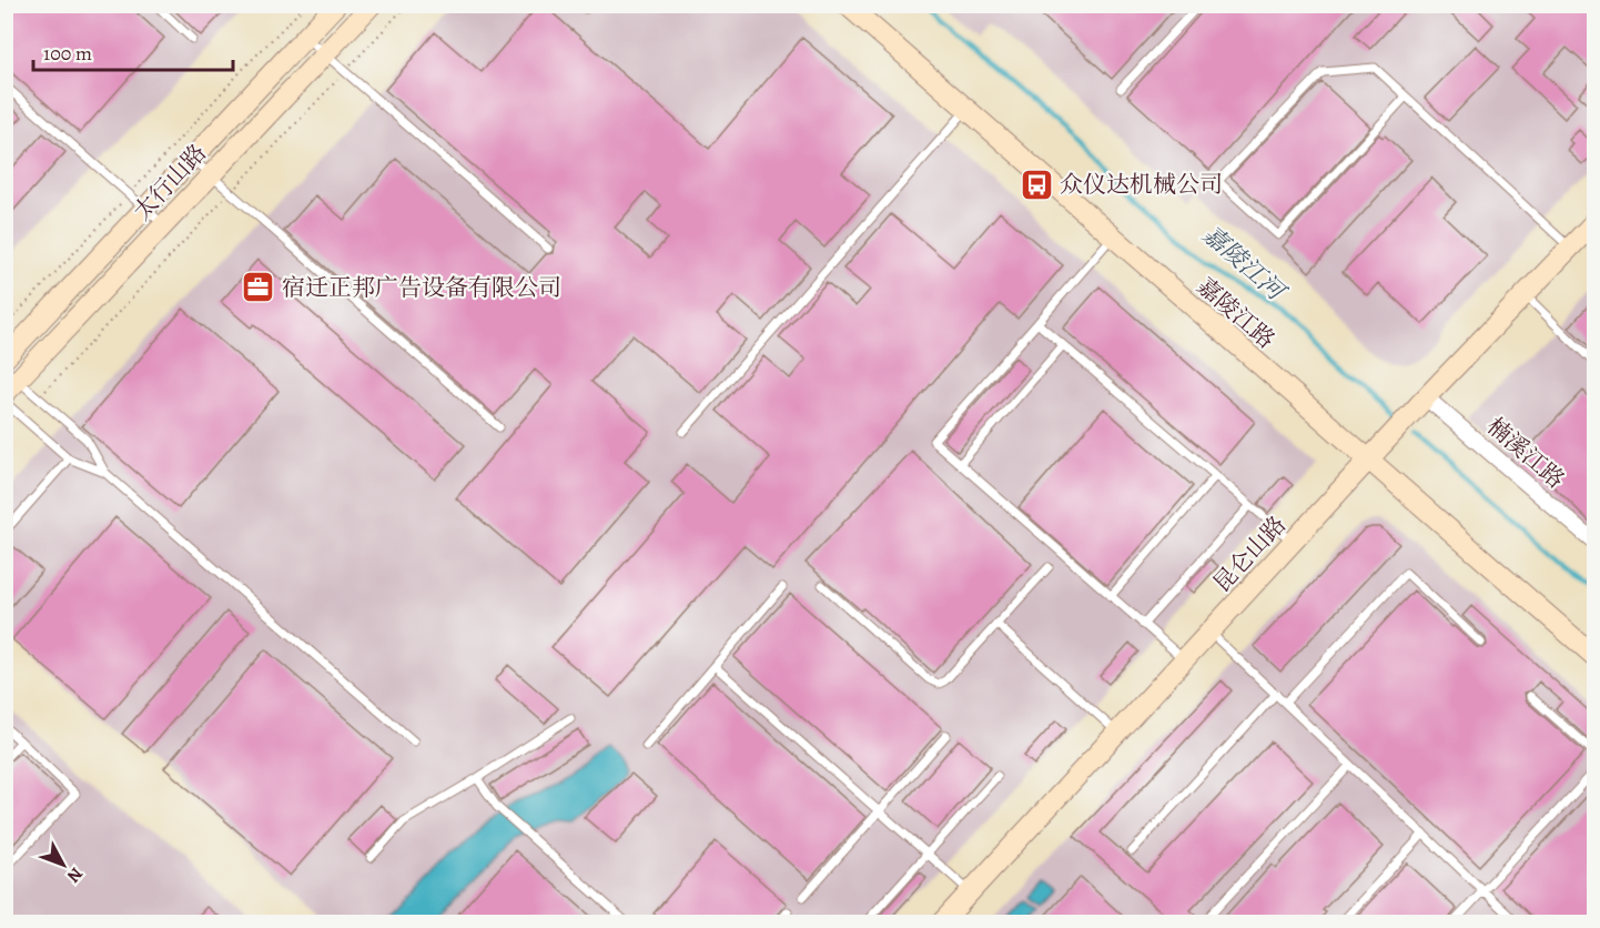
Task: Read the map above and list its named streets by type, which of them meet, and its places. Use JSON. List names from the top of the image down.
{
  "streets": {
    "street": [
      "太行山路",
      "嘉陵江路",
      "楠溪江路",
      "昆仑山路"
    ]
  },
  "crossings": [
    ["嘉陵江路", "昆仑山路"],
    ["楠溪江路", "昆仑山路"]
  ],
  "water": ["嘉陵江河"],
  "places": {
    "bus stop": ["众仪达机械公司"],
    "office": ["宿迁正邦广告设备有限公司"]
  },
  "scale_bar": "100 m",
  "north": "bottom right"
}
